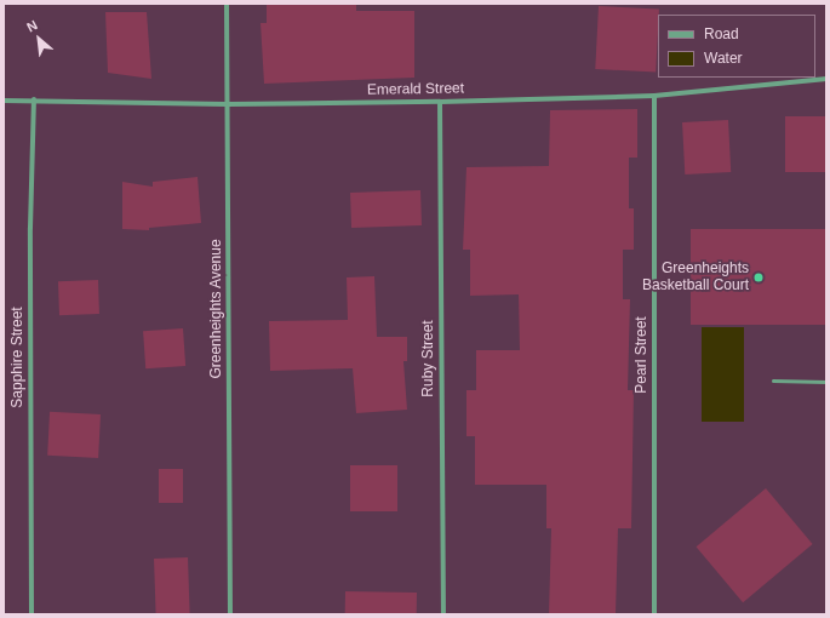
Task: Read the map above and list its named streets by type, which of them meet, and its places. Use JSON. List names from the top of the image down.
{
  "streets": {
    "street": [
      "Emerald Street",
      "Greenheights Avenue",
      "Pearl Street",
      "Sapphire Street",
      "Ruby Street"
    ]
  },
  "crossings": [
    ["Emerald Street", "Greenheights Avenue"],
    ["Emerald Street", "Pearl Street"],
    ["Emerald Street", "Sapphire Street"],
    ["Emerald Street", "Ruby Street"]
  ],
  "places": ["Greenheights Basketball Court"],
  "legend": ["Road", "Water"],
  "north": "top left"
}
